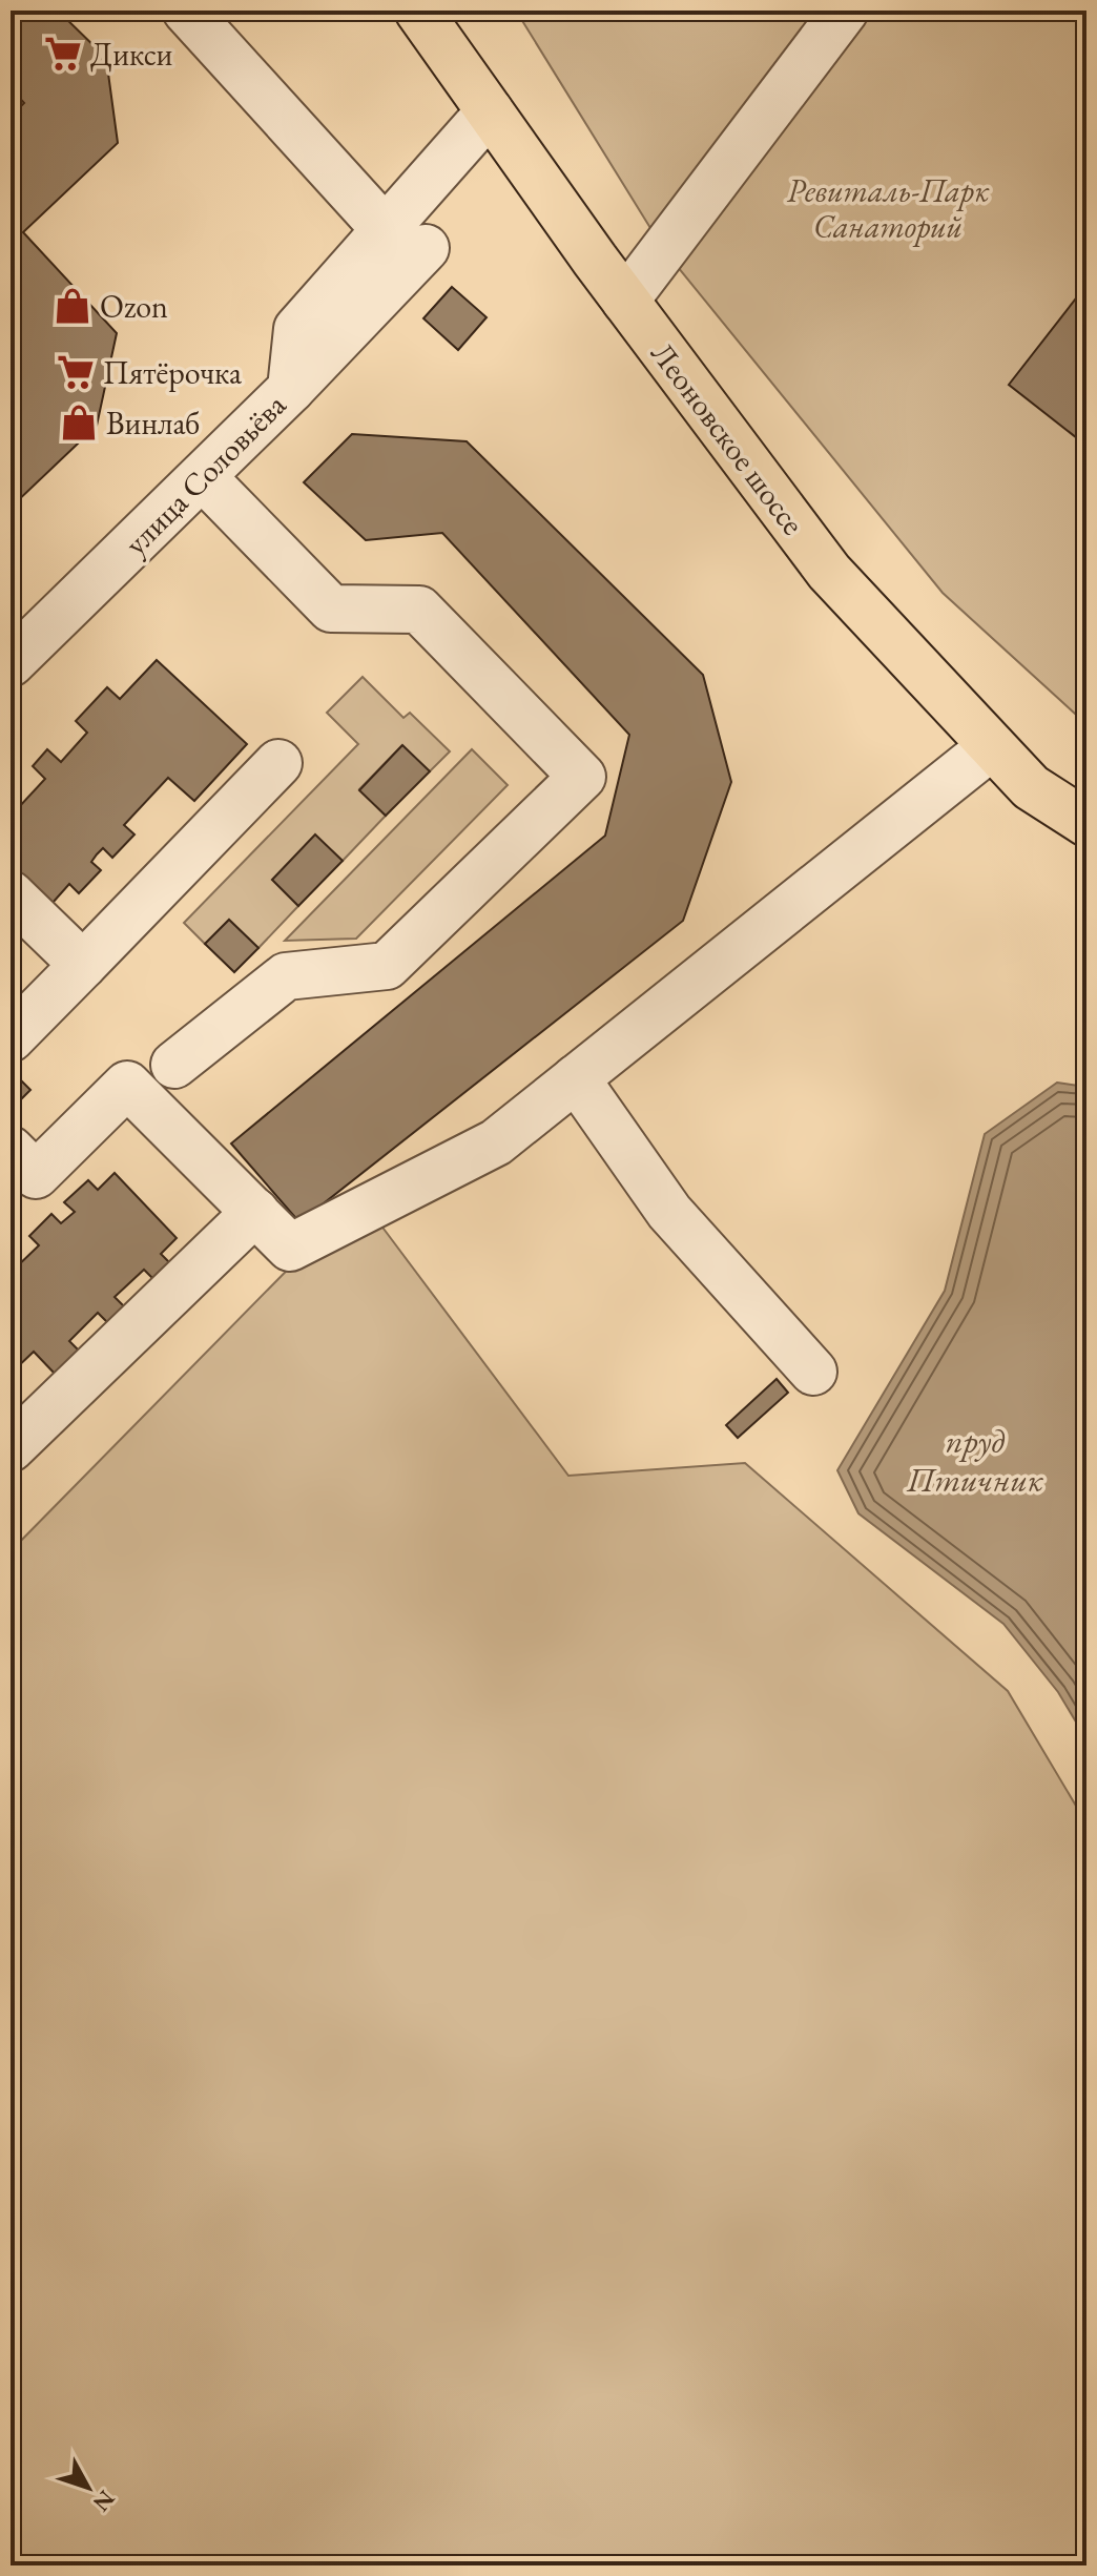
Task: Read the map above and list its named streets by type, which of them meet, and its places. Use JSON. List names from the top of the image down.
{
  "streets": {
    "main road": ["Леоновское шоссе"],
    "street": ["улица Соловьёва"]
  },
  "crossings": [
    ["Леоновское шоссе", "улица Соловьёва"]
  ],
  "water": ["пруд Птичник"],
  "parks": ["Ревиталь-Парк Санаторий"],
  "places": {
    "supermarket": ["Дикси", "Пятёрочка"],
    "shop": ["Ozon", "Винлаб"]
  },
  "north": "bottom right"
}
